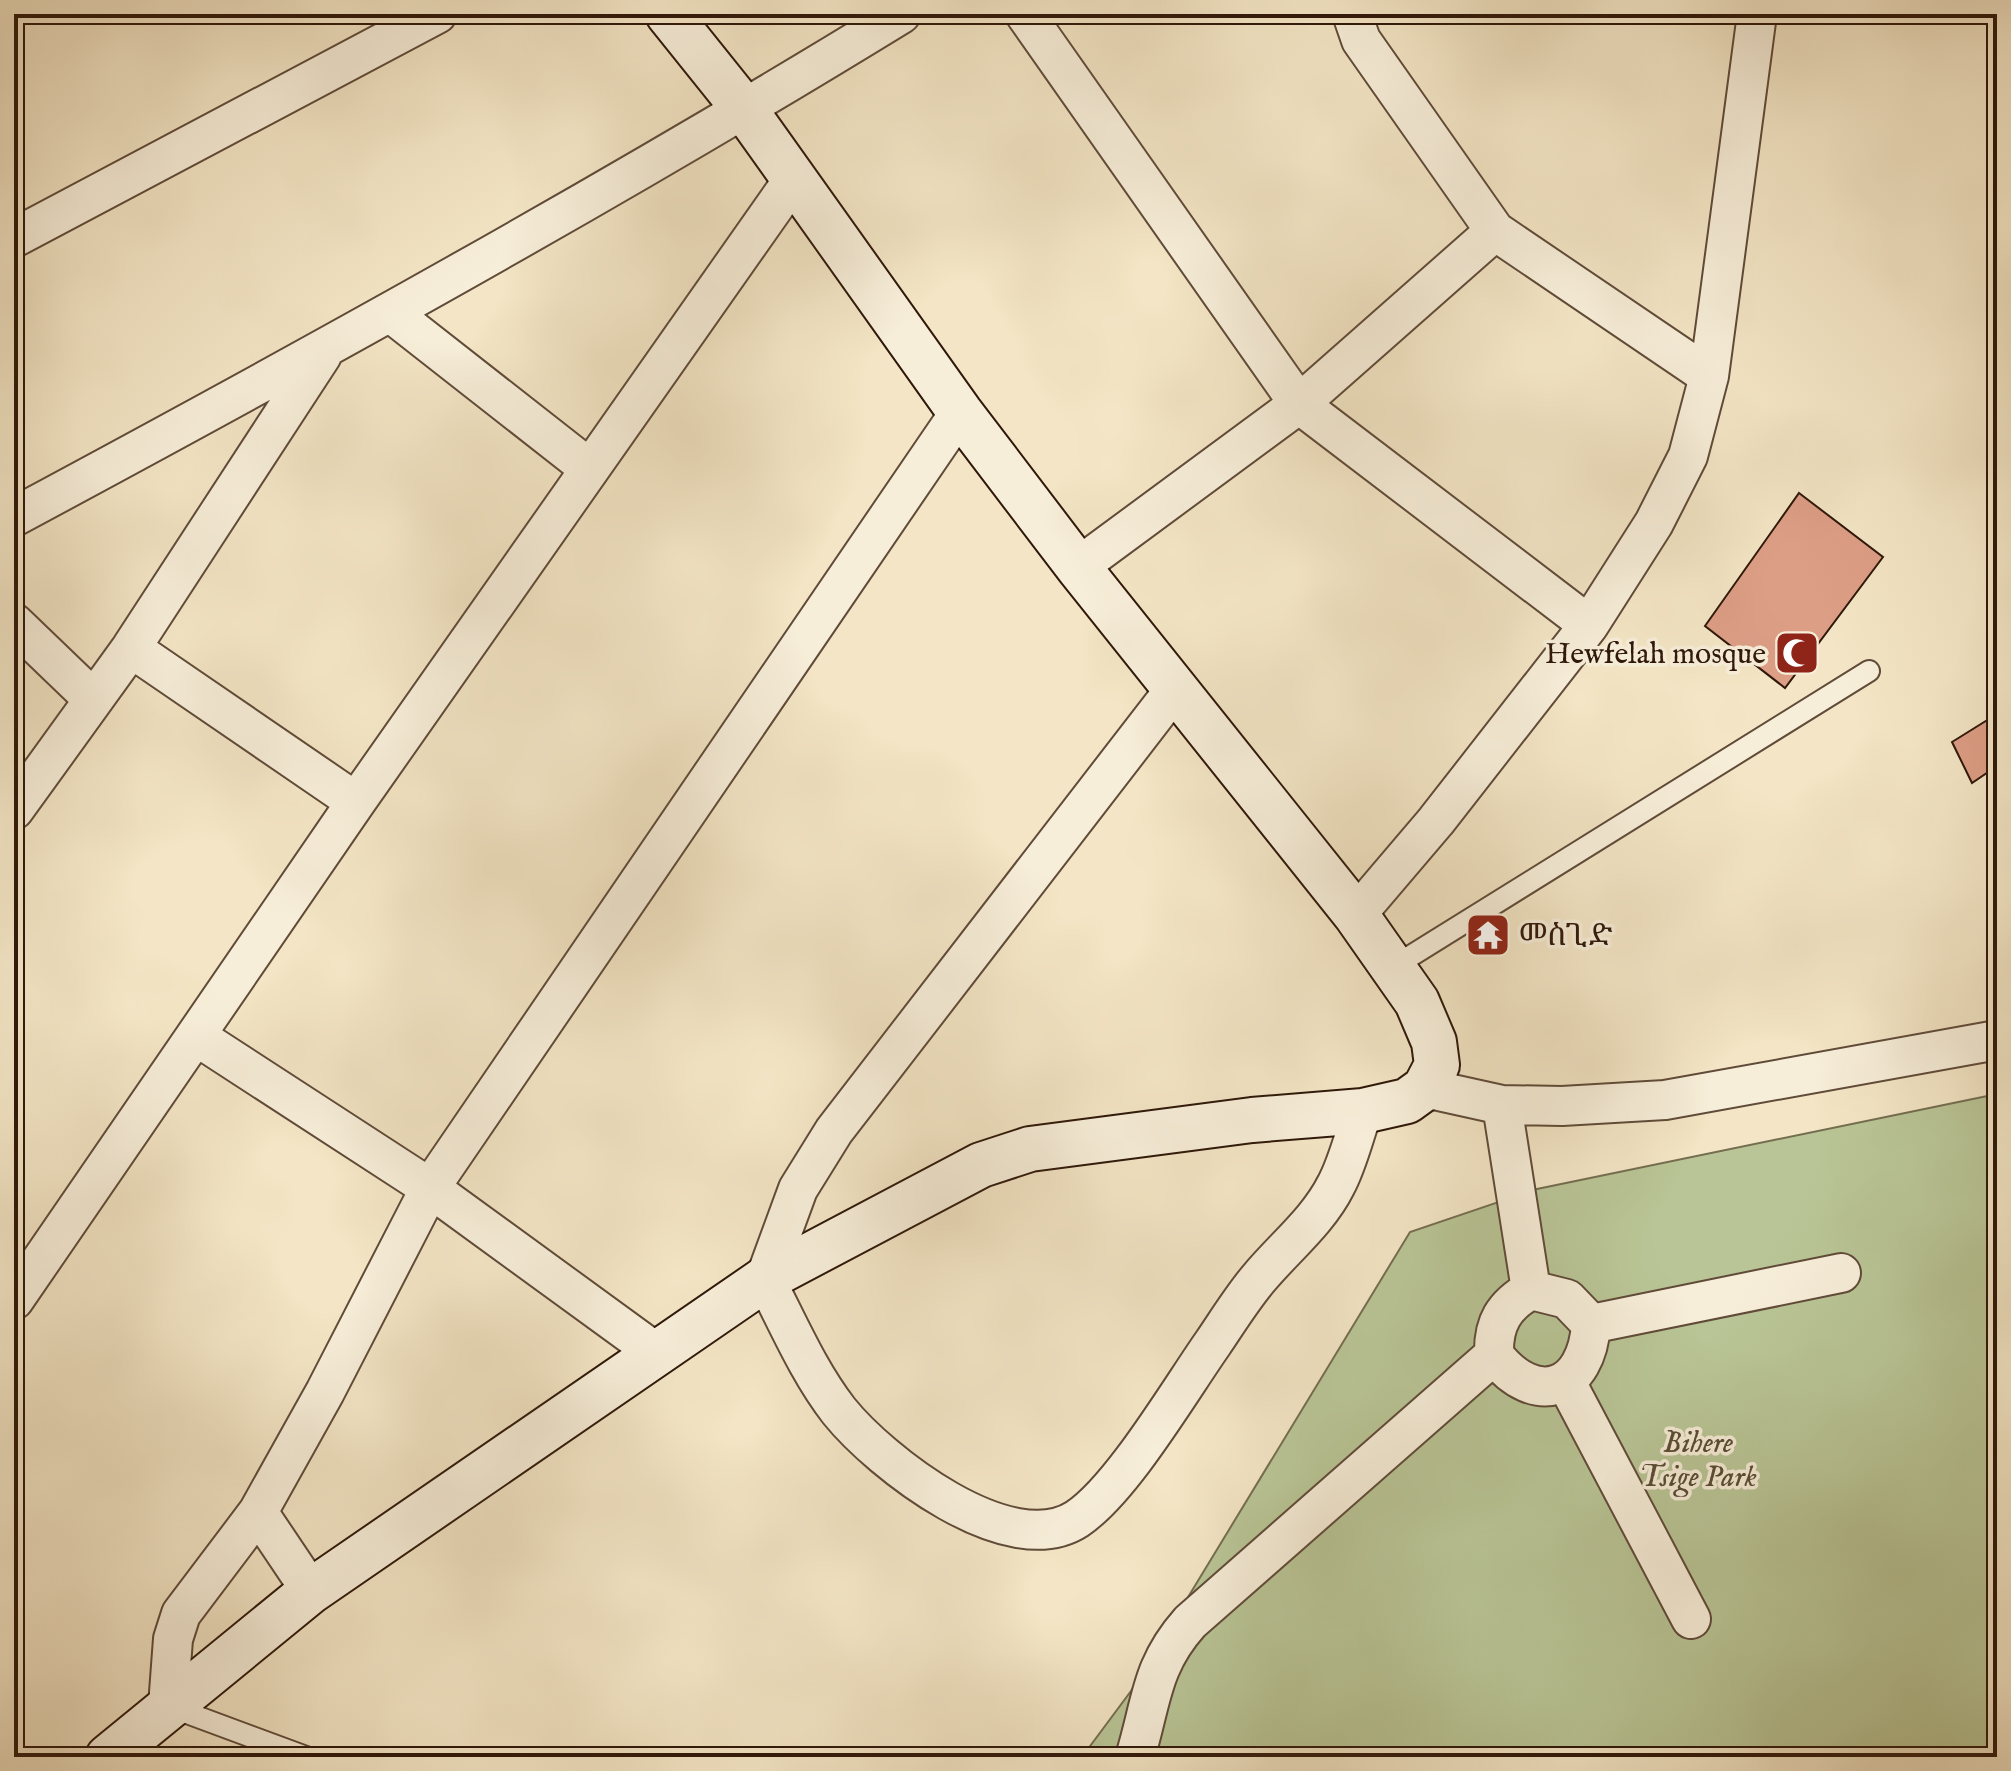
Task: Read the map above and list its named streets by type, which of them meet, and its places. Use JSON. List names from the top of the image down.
{
  "parks": ["Bihere Tsige Park"],
  "places": {
    "mosque": ["Hewfelah mosque"],
    "temple": ["መስጊድ"]
  }
}
